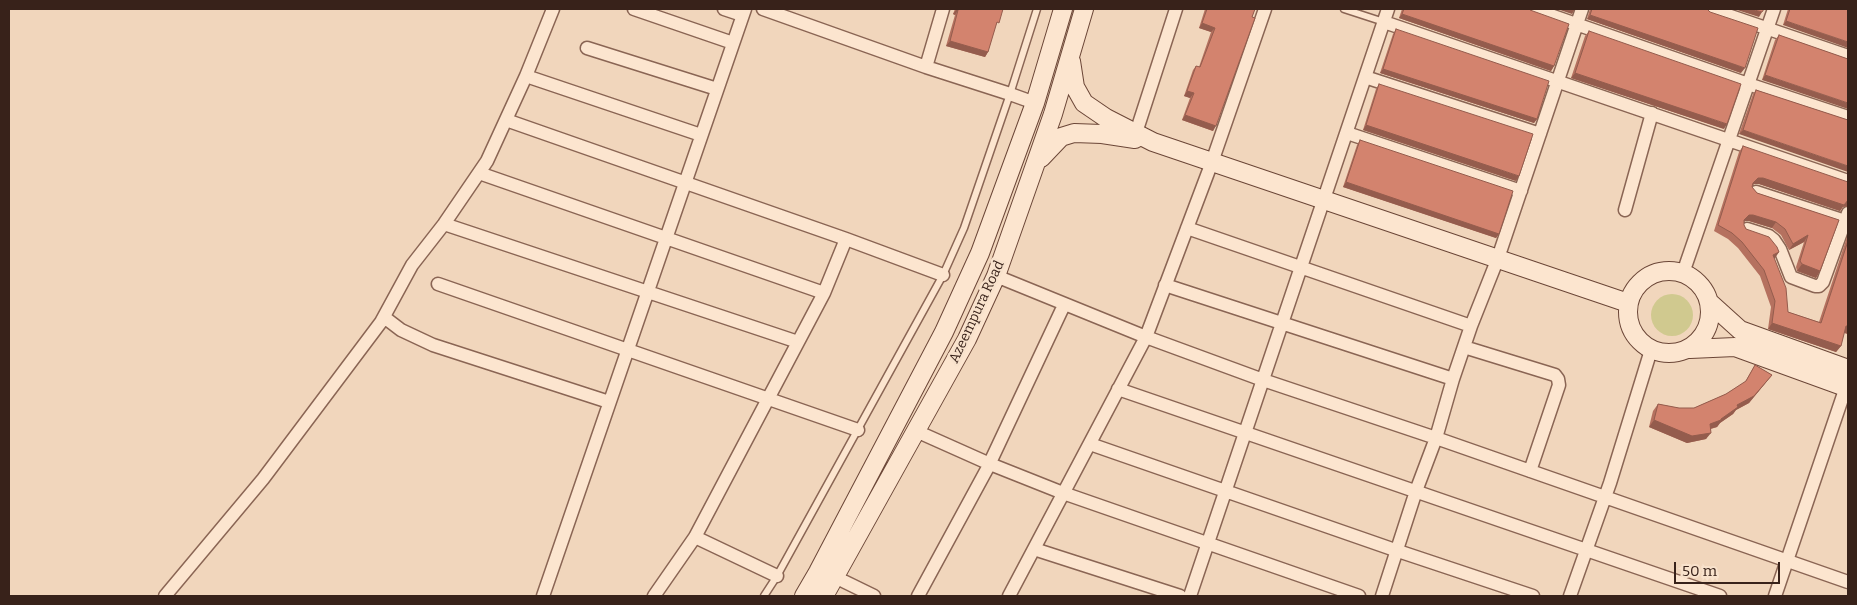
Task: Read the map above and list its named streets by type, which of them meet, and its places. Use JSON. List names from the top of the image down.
{
  "streets": {
    "street": ["Azeempura Road"]
  },
  "scale_bar": "50 m"
}
